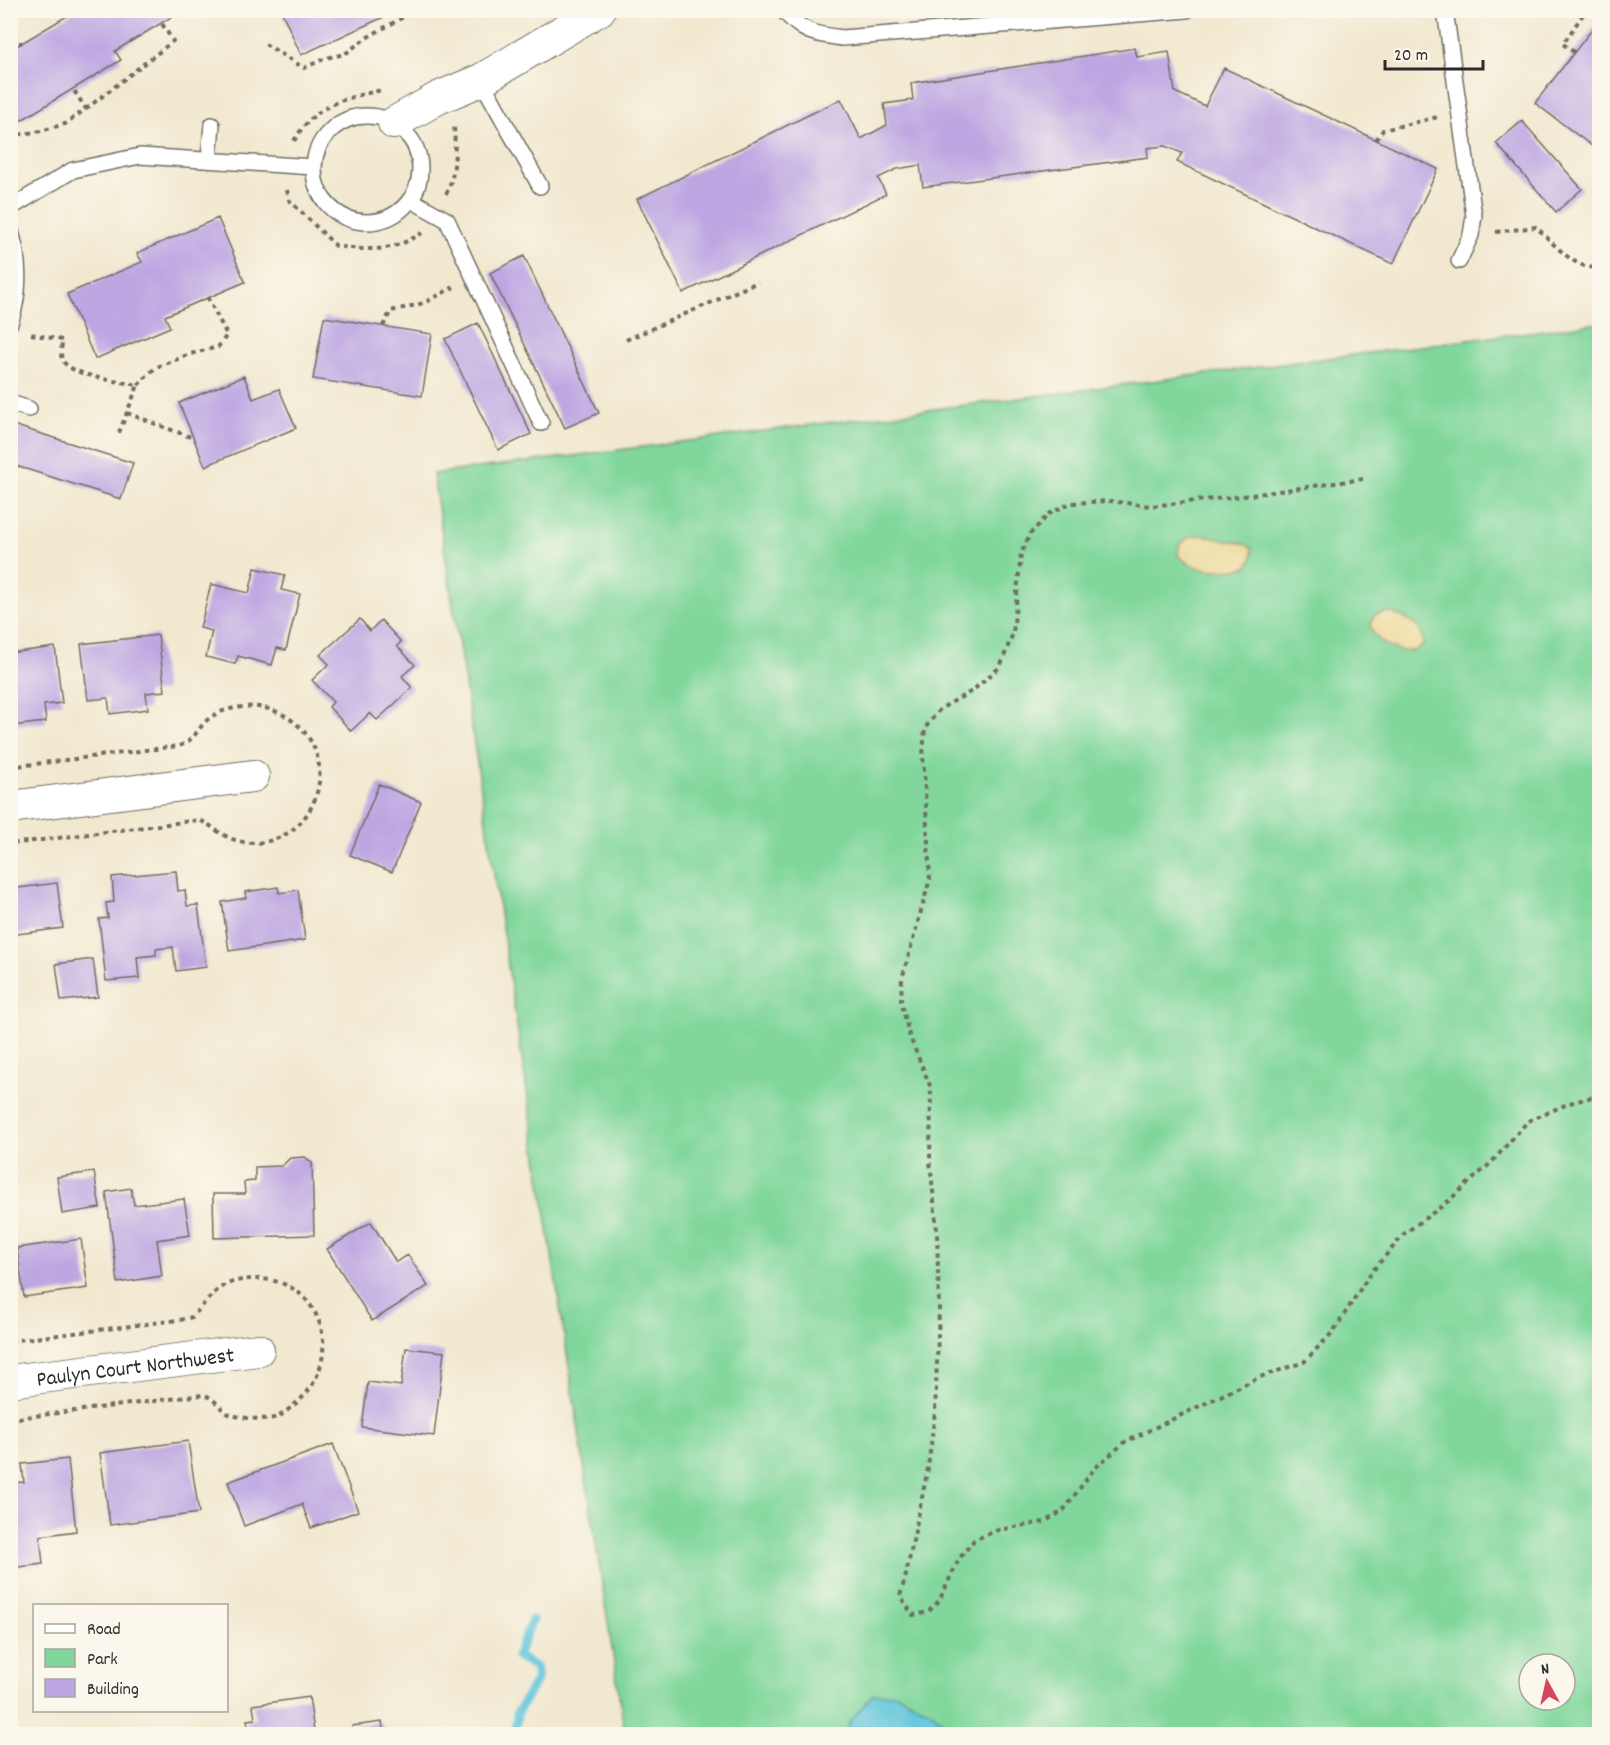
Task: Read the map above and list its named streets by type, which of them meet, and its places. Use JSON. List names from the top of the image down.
{
  "streets": {
    "street": ["Paulyn Court Northwest"]
  },
  "legend": ["Road", "Park", "Building"],
  "scale_bar": "20 m",
  "north": "top"
}
